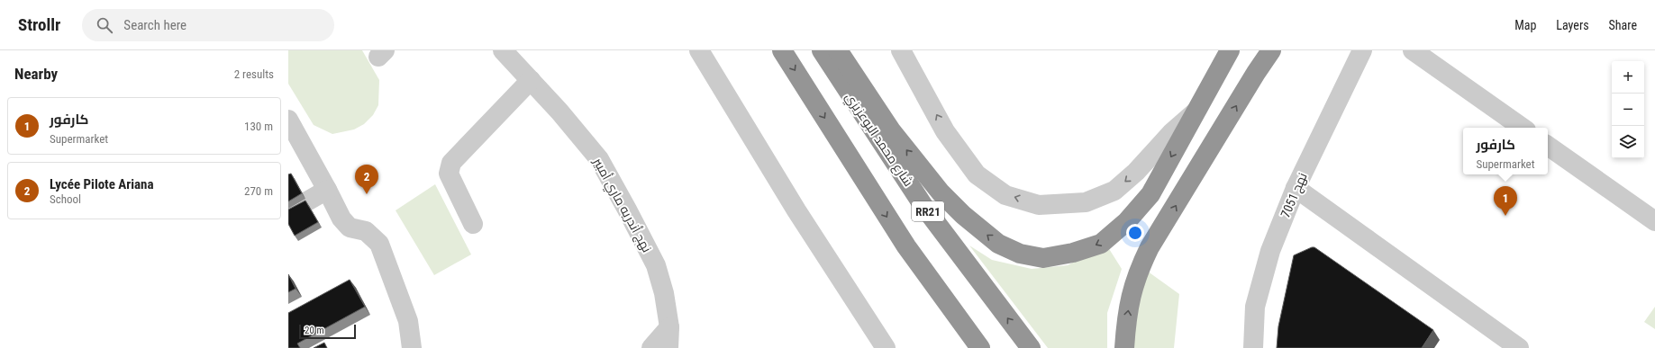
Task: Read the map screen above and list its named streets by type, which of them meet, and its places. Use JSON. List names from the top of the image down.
{
  "streets": {
    "highway": ["شارع محمد البوعزيزي", "RR21"],
    "street": ["نهج 7051", "نهج أندريه ماري أمبير"]
  },
  "scale_bar": "20 m",
  "page": {
    "header": "Strollr",
    "search": "Search here",
    "nav": ["Map", "Layers", "Share"],
    "heading": ["Nearby", "2 results"],
    "map_buttons": ["+", "−"],
    "list": [
      {
        "mark": "1",
        "name": "كارفور",
        "note": "Supermarket",
        "value": "130 m"
      },
      {
        "mark": "2",
        "name": "Lycée Pilote Ariana",
        "note": "School",
        "value": "270 m"
      }
    ],
    "popup": ["كارفور", "Supermarket"],
    "pins": ["2", "1"],
    "scale": "20 m"
  }
}
